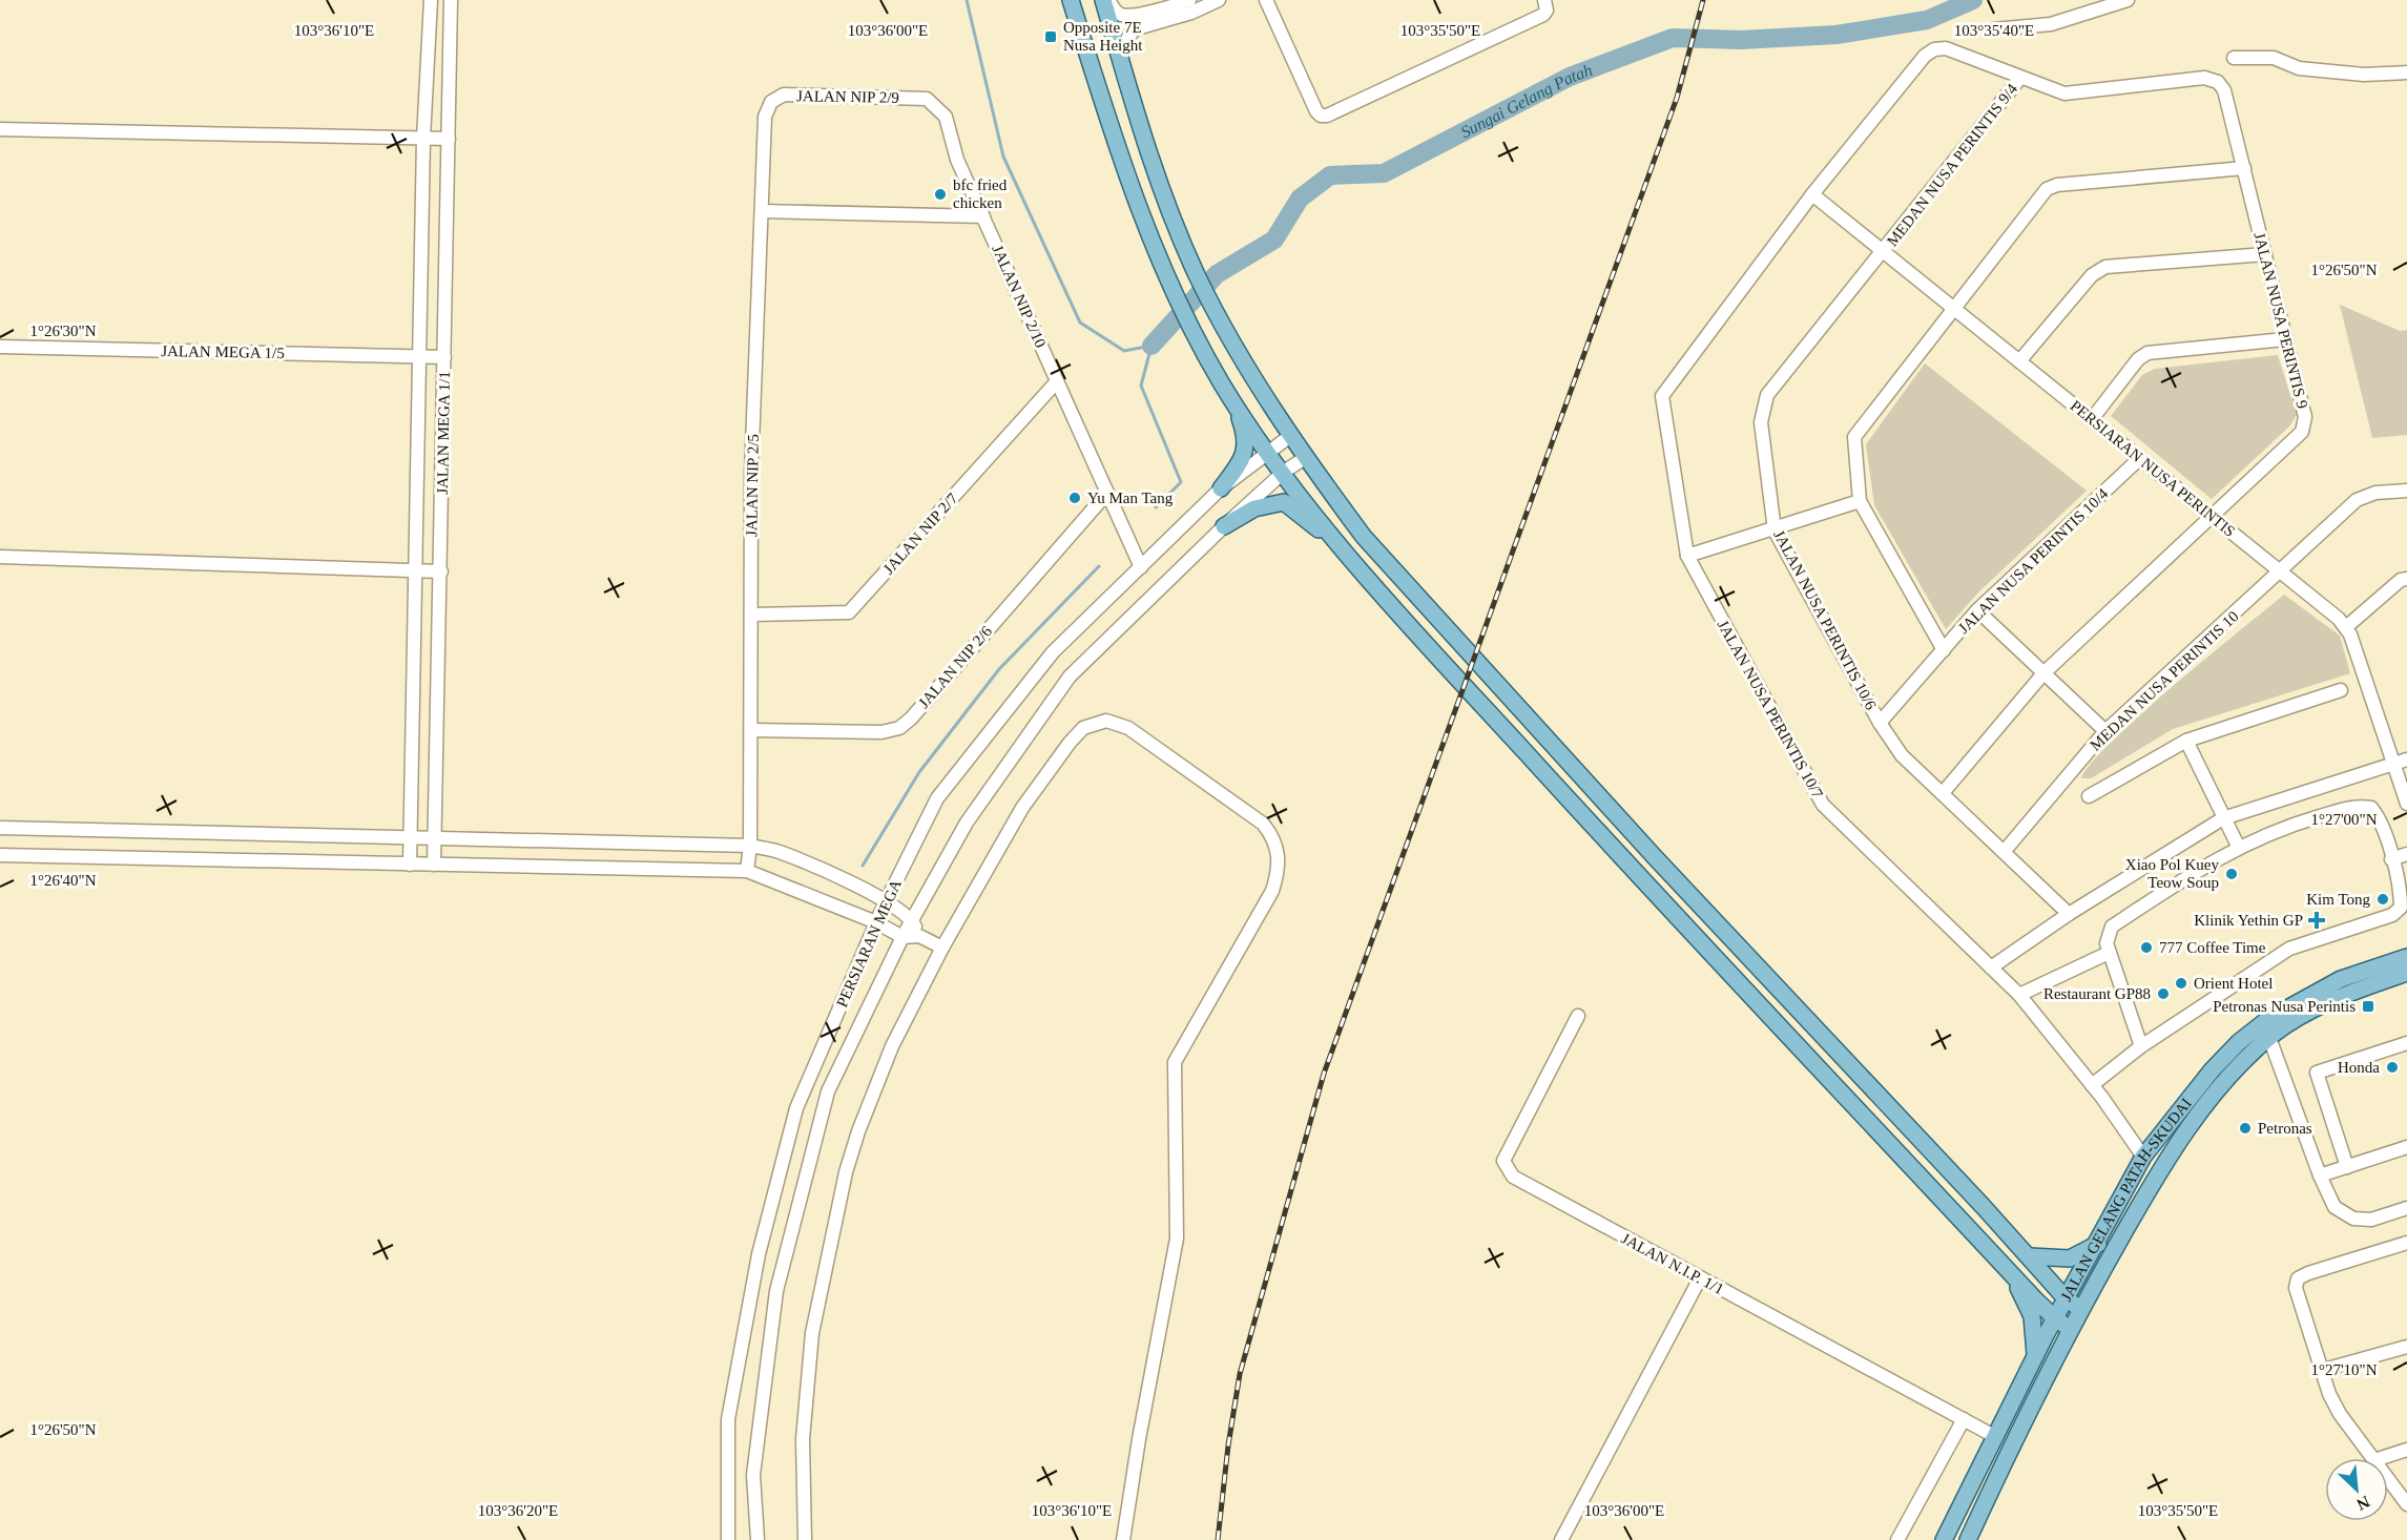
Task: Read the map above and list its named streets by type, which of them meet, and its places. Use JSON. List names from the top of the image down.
{
  "streets": {
    "main road": ["JALAN GELANG PATAH-SKUDAI"],
    "street": [
      "JALAN NIP 2/9",
      "MEDAN NUSA PERINTIS 9/4",
      "JALAN NIP 2/10",
      "JALAN NUSA PERINTIS 9",
      "JALAN MEGA 1/5",
      "JALAN MEGA 1/1",
      "PERSIARAN NUSA PERINTIS",
      "JALAN NIP 2/5",
      "JALAN NIP 2/7",
      "JALAN NUSA PERINTIS 10/4",
      "JALAN NUSA PERINTIS 10/6",
      "JALAN NIP 2/6",
      "MEDAN NUSA PERINTIS 10",
      "JALAN NUSA PERINTIS 10/7",
      "PERSIARAN MEGA",
      "JALAN N.I.P. 1/1"
    ]
  },
  "crossings": [
    ["JALAN NIP 2/9", "JALAN NIP 2/10"],
    ["JALAN NIP 2/9", "JALAN NIP 2/5"],
    ["MEDAN NUSA PERINTIS 9/4", "PERSIARAN NUSA PERINTIS"],
    ["MEDAN NUSA PERINTIS 9/4", "JALAN NUSA PERINTIS 10/6"],
    ["MEDAN NUSA PERINTIS 9/4", "JALAN NUSA PERINTIS 10/7"],
    ["JALAN NIP 2/10", "JALAN NIP 2/7"],
    ["JALAN NIP 2/10", "JALAN NIP 2/6"],
    ["JALAN NIP 2/10", "PERSIARAN MEGA"],
    ["JALAN NUSA PERINTIS 9", "PERSIARAN NUSA PERINTIS"],
    ["JALAN NUSA PERINTIS 9", "JALAN NUSA PERINTIS 10/6"],
    ["JALAN NUSA PERINTIS 9", "JALAN NUSA PERINTIS 10/7"],
    ["JALAN MEGA 1/5", "JALAN MEGA 1/1"],
    ["PERSIARAN NUSA PERINTIS", "JALAN NUSA PERINTIS 10/4"],
    ["PERSIARAN NUSA PERINTIS", "JALAN NUSA PERINTIS 10/6"],
    ["PERSIARAN NUSA PERINTIS", "MEDAN NUSA PERINTIS 10"],
    ["PERSIARAN NUSA PERINTIS", "JALAN NUSA PERINTIS 10/7"],
    ["JALAN NIP 2/5", "JALAN NIP 2/7"],
    ["JALAN NIP 2/5", "JALAN NIP 2/6"],
    ["JALAN NUSA PERINTIS 10/4", "JALAN NUSA PERINTIS 10/6"],
    ["JALAN NUSA PERINTIS 10/6", "MEDAN NUSA PERINTIS 10"],
    ["JALAN NUSA PERINTIS 10/7", "JALAN GELANG PATAH-SKUDAI"],
    ["JALAN GELANG PATAH-SKUDAI", "JALAN N.I.P. 1/1"]
  ],
  "water": ["Sungai Gelang Patah"],
  "places": {
    "transit": ["Opposite 7E Nusa Height", "Petronas Nusa Perintis"],
    "other": [
      "bfc fried chicken",
      "Yu Man Tang",
      "Xiao Pol Kuey Teow Soup",
      "Kim Tong",
      "777 Coffee Time",
      "Orient Hotel",
      "Restaurant GP88",
      "Honda",
      "Petronas"
    ],
    "health": ["Klinik Yethin GP"]
  },
  "north": "bottom right",
  "coordinates": [
    "103°35'40\"E",
    "103°36'10\"E",
    "103°36'00\"E",
    "103°35'50\"E",
    "1°26'50\"N",
    "1°26'30\"N",
    "1°27'00\"N",
    "1°26'40\"N",
    "1°27'10\"N",
    "103°36'20\"E"
  ]
}
